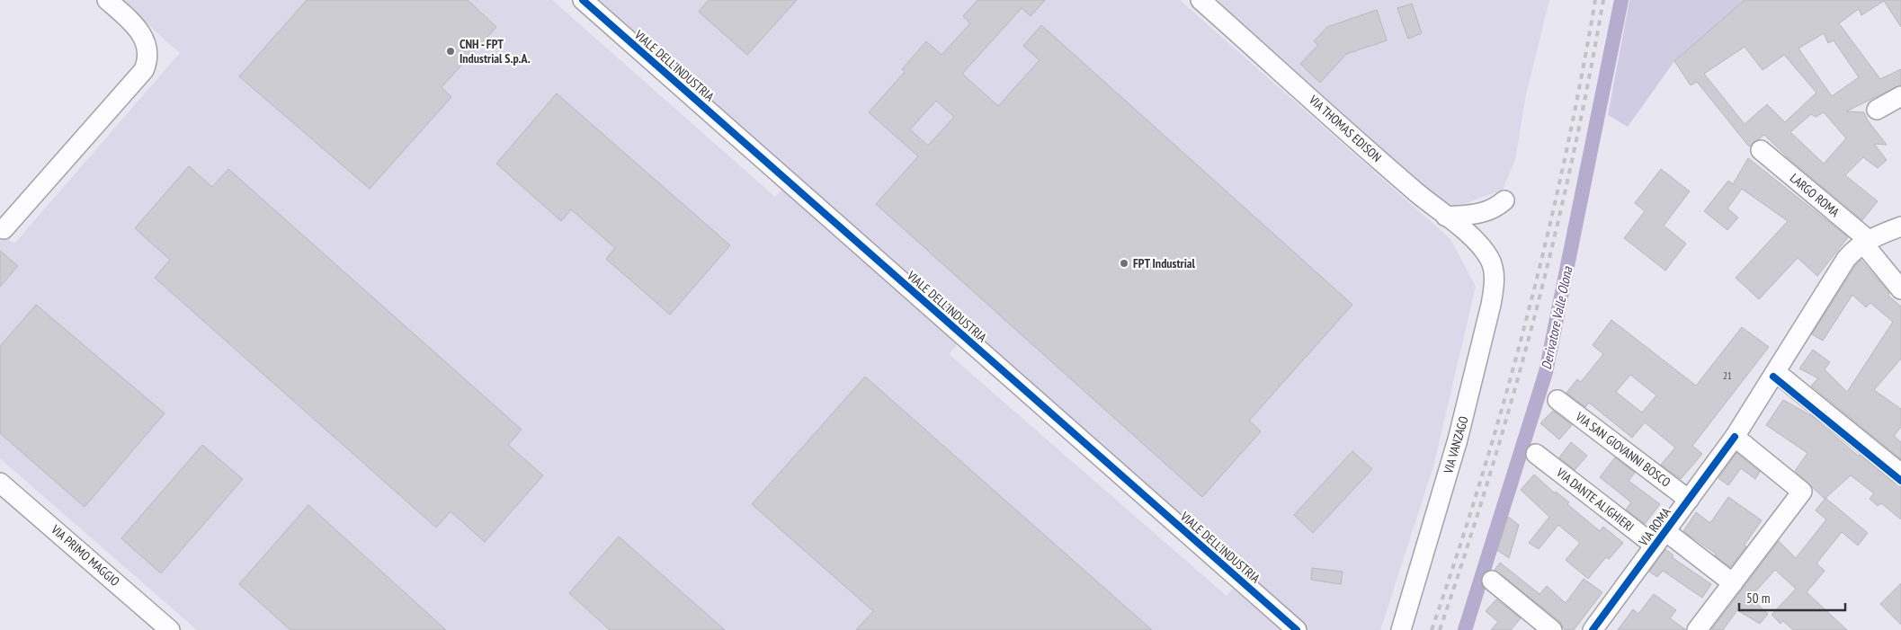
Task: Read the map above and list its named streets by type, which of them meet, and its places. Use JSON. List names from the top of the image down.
{
  "streets": {
    "street": [
      "VIALE DELL'INDUSTRIA",
      "VIA THOMAS EDISON",
      "LARGO ROMA",
      "VIA VANZAGO",
      "VIA SAN GIOVANNI BOSCO",
      "VIA DANTE ALIGHIERI",
      "VIA ROMA",
      "VIA PRIMO MAGGIO"
    ]
  },
  "crossings": [
    ["VIA THOMAS EDISON", "VIA VANZAGO"],
    ["LARGO ROMA", "VIA ROMA"],
    ["VIA SAN GIOVANNI BOSCO", "VIA ROMA"],
    ["VIA DANTE ALIGHIERI", "VIA ROMA"]
  ],
  "water": ["Derivatore Valle Olona"],
  "places": ["CNH - FPT Industrial S.p.A.", "FPT Industrial"],
  "house_numbers": ["21"],
  "scale_bar": "50 m"
}
